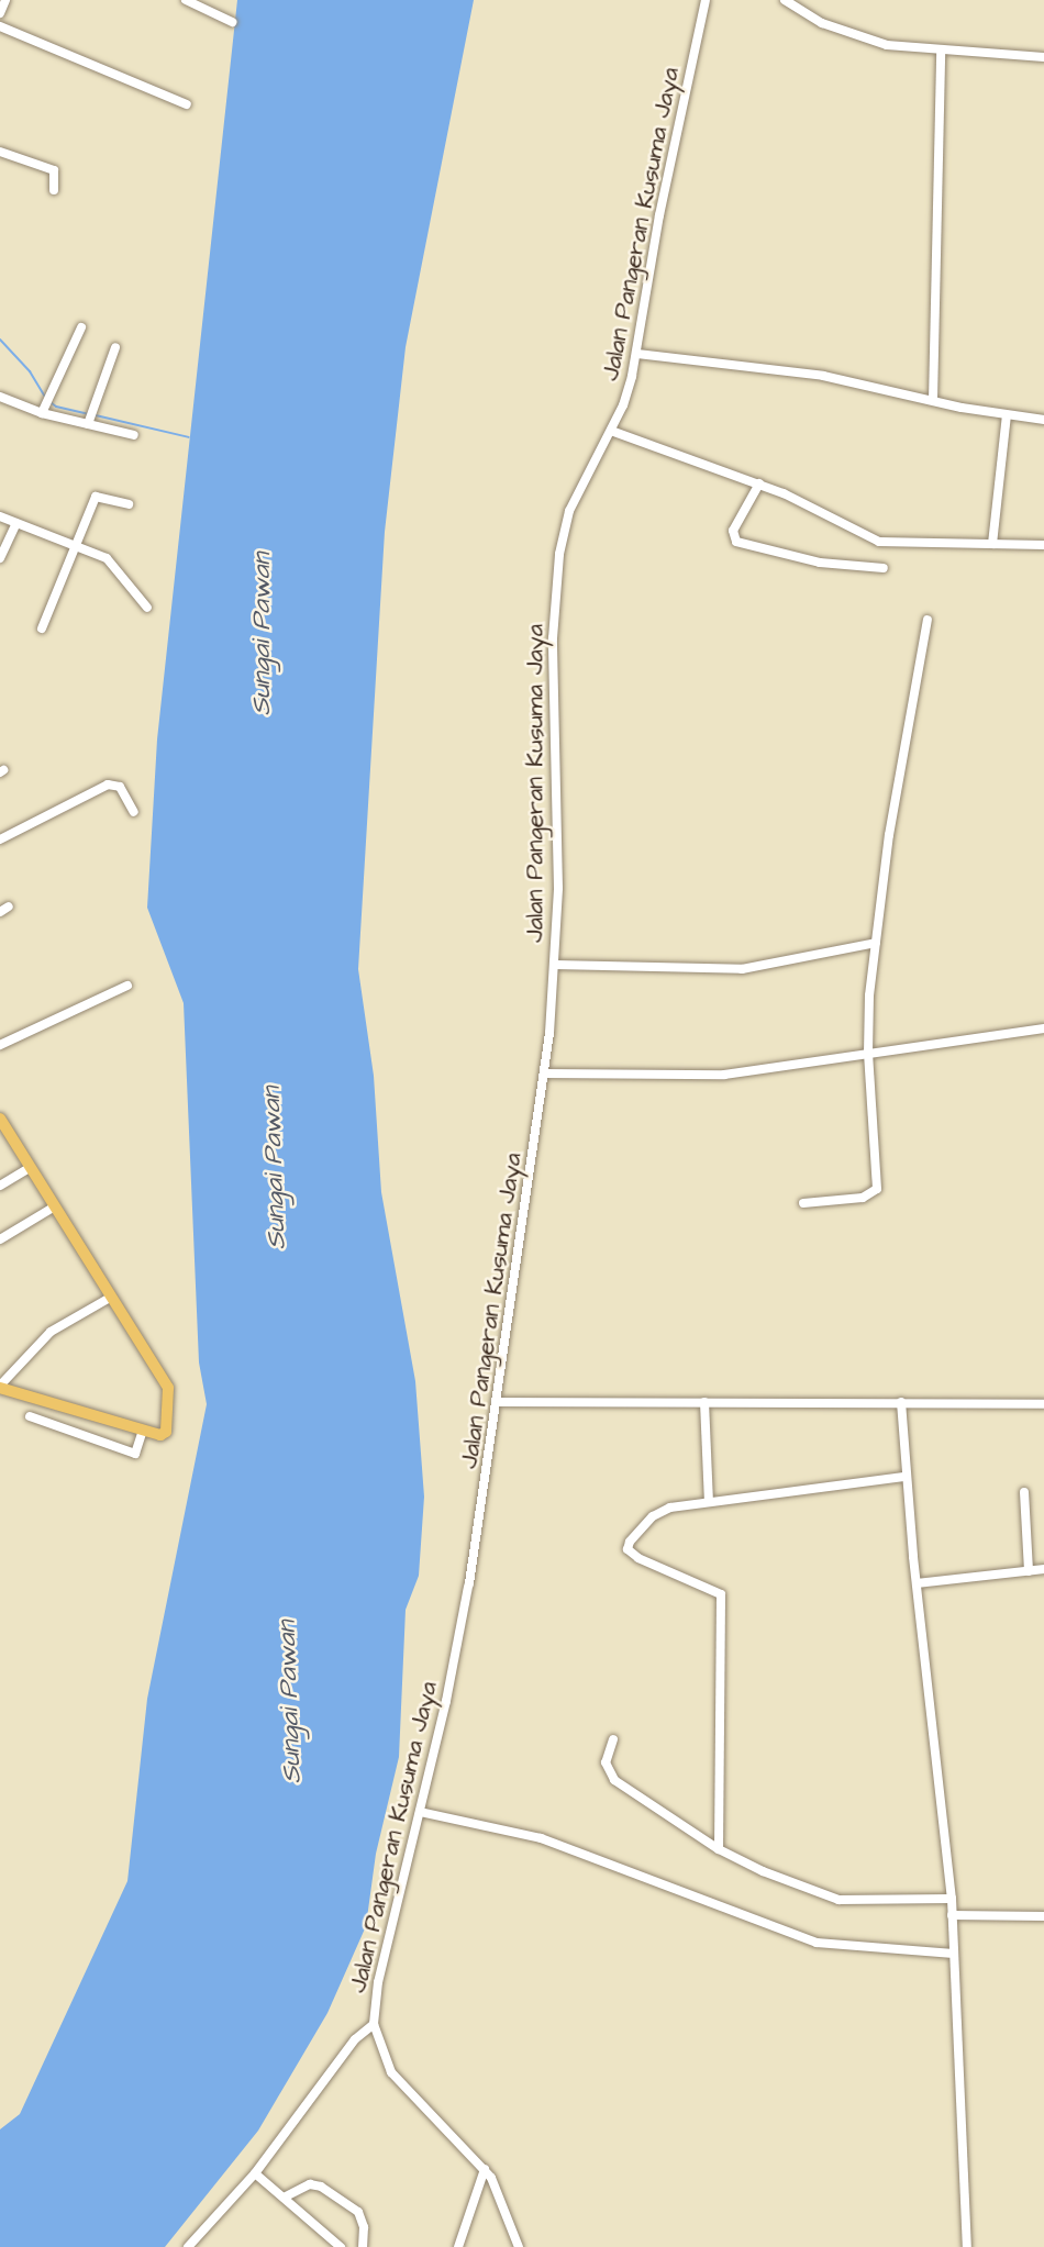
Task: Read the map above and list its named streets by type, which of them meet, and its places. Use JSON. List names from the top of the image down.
{
  "streets": {
    "street": ["Jalan Pangeran Kusuma Jaya"]
  },
  "water": ["Sungai Pawan"]
}
